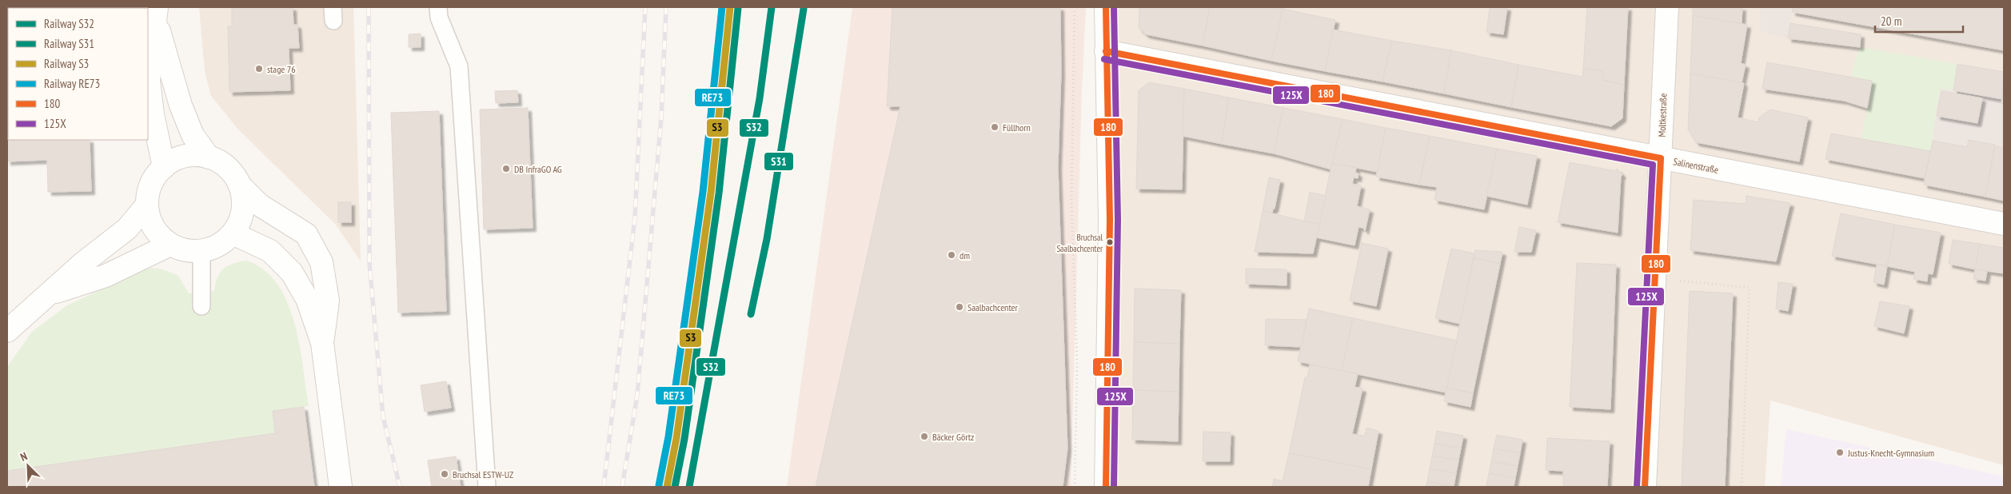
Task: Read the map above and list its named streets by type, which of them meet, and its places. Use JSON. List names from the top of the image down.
{
  "streets": {
    "street": ["Moltkestraße", "Salinenstraße"]
  },
  "crossings": [
    ["Moltkestraße", "Salinenstraße"]
  ],
  "places": [
    "stage 76",
    "Füllhorn",
    "DB InfraGO AG",
    "Bruchsal Saalbachcenter",
    "dm",
    "Saalbachcenter",
    "Bäcker Görtz",
    "Justus-Knecht-Gymnasium",
    "Bruchsal ESTW-UZ"
  ],
  "lines": [
    "rail line S32",
    "rail line S3",
    "rail line RE73",
    "transit line 180",
    "transit line 125X",
    "rail line S31"
  ],
  "legend": [
    "Railway S32",
    "Railway S31",
    "Railway S3",
    "Railway RE73",
    "180",
    "125X"
  ],
  "scale_bar": "20 m",
  "north": "top left"
}
